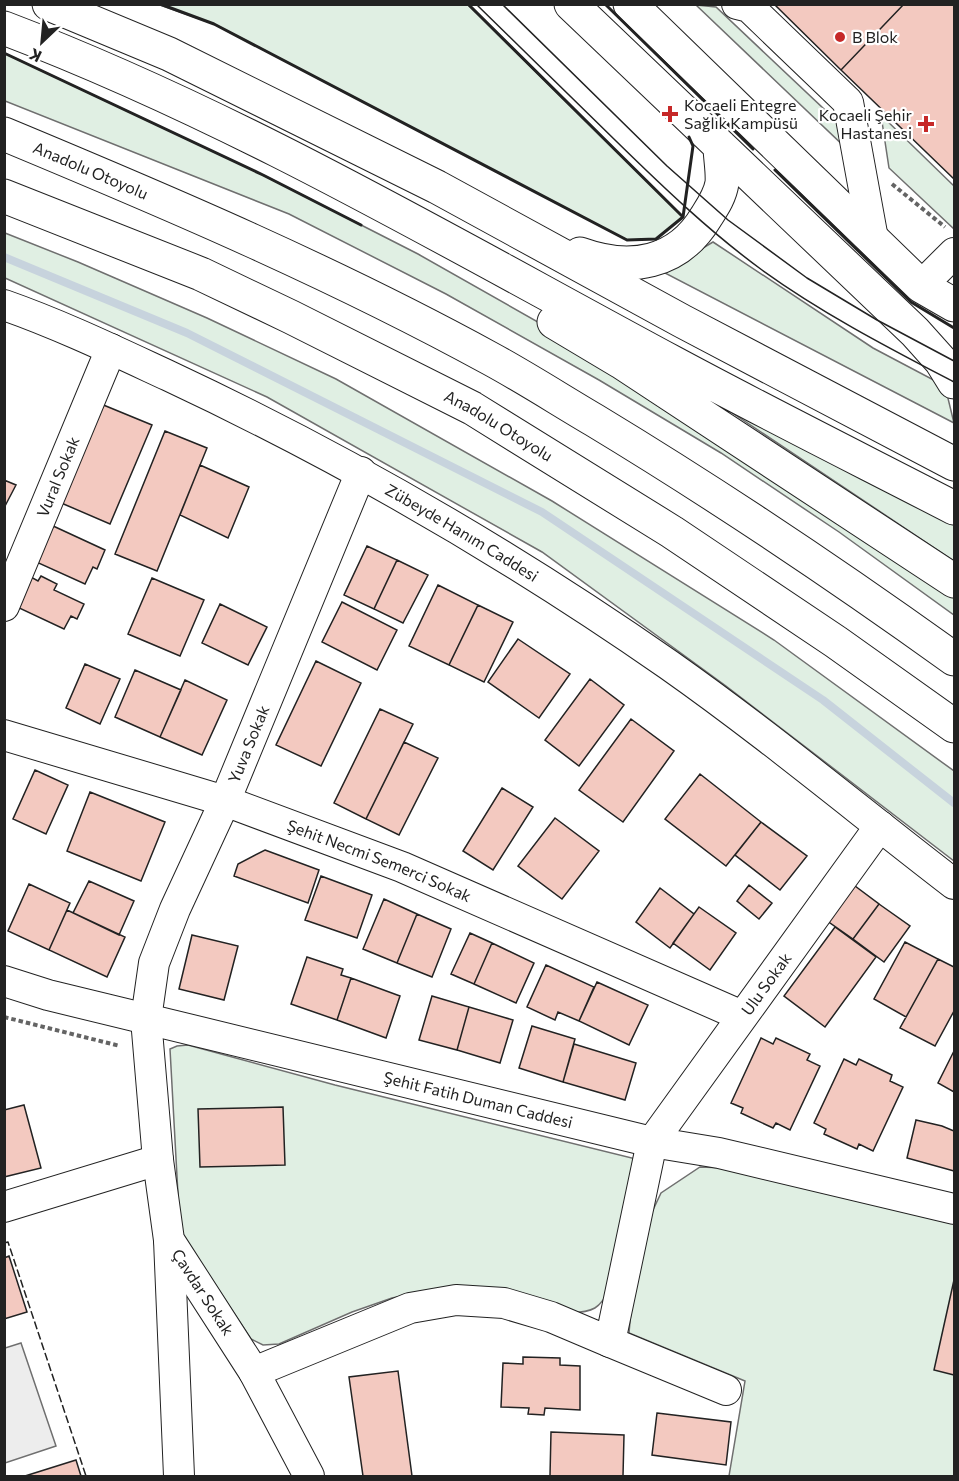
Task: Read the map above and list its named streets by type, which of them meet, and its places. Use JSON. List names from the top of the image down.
{
  "streets": {
    "main road": ["Anadolu Otoyolu"],
    "street": [
      "Vural Sokak",
      "Zübeyde Hanım Caddesi",
      "Yuva Sokak",
      "Şehit Necmi Semerci Sokak",
      "Ulu Sokak",
      "Şehit Fatih Duman Caddesi",
      "Çavdar Sokak"
    ]
  },
  "crossings": [
    ["Vural Sokak", "Zübeyde Hanım Caddesi"],
    ["Zübeyde Hanım Caddesi", "Yuva Sokak"],
    ["Zübeyde Hanım Caddesi", "Ulu Sokak"],
    ["Yuva Sokak", "Şehit Necmi Semerci Sokak"],
    ["Yuva Sokak", "Şehit Fatih Duman Caddesi"],
    ["Yuva Sokak", "Çavdar Sokak"],
    ["Şehit Necmi Semerci Sokak", "Ulu Sokak"],
    ["Ulu Sokak", "Şehit Fatih Duman Caddesi"],
    ["Şehit Fatih Duman Caddesi", "Çavdar Sokak"]
  ],
  "places": {
    "other": ["B Blok"],
    "health": ["Kocaeli Entegre Sağlık Kampüsü", "Kocaeli Şehir Hastanesi"]
  },
  "north": "bottom left"
}
